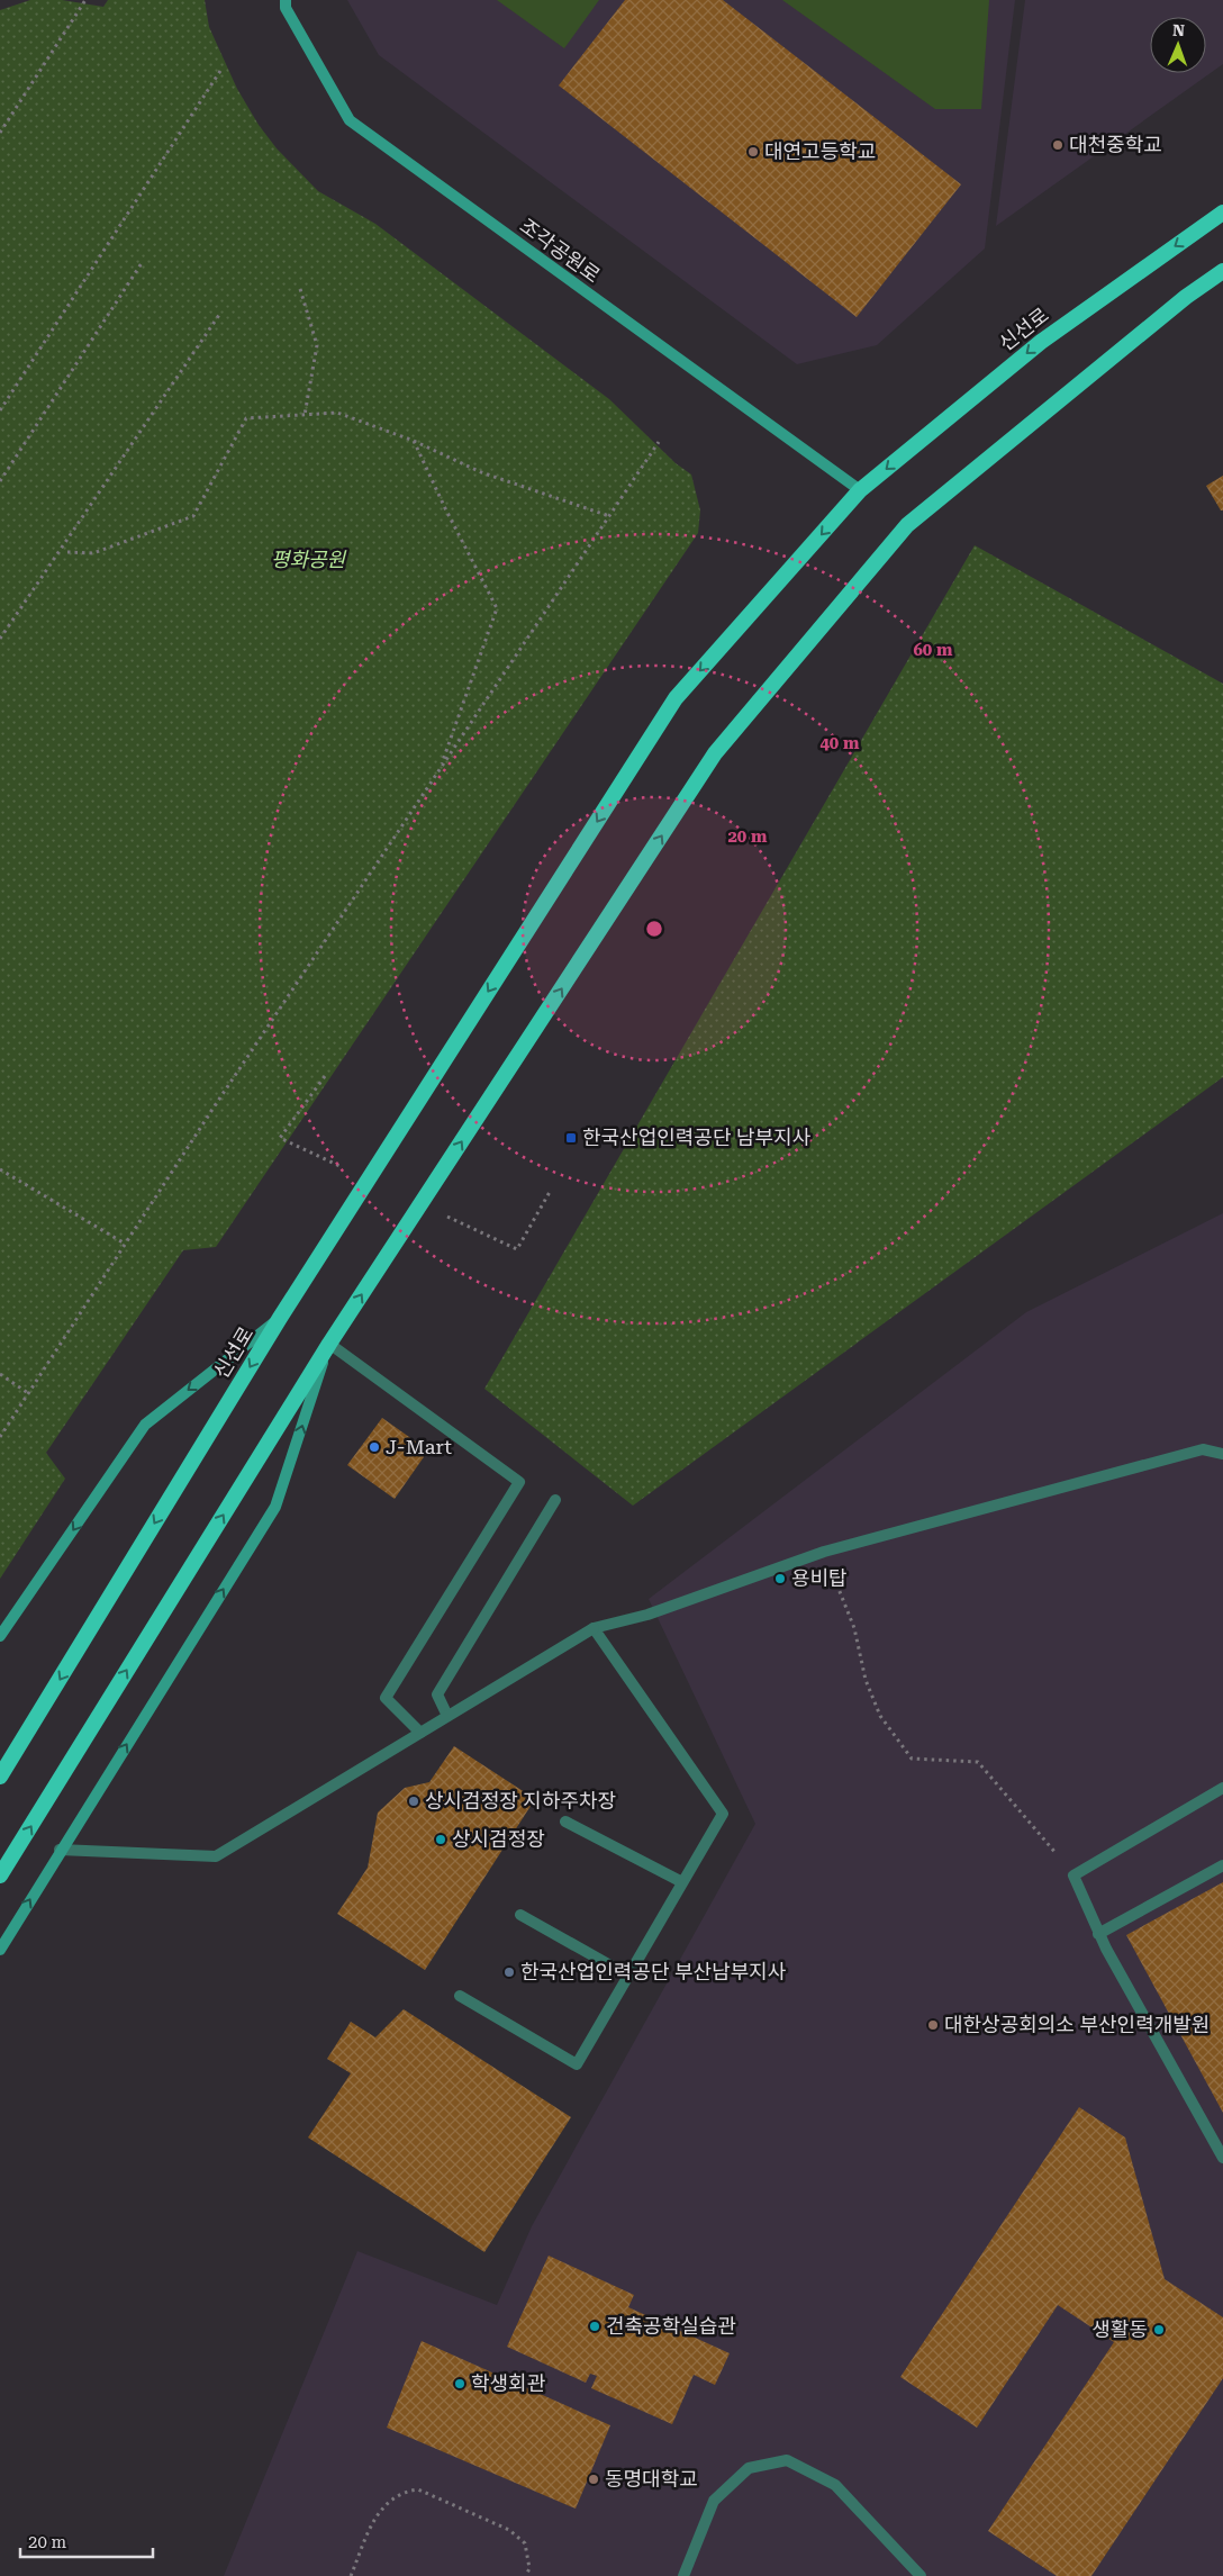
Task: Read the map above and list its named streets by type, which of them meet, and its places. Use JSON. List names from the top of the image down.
{
  "streets": {
    "highway": ["신선로"],
    "main road": ["조각공원로"]
  },
  "crossings": [
    ["조각공원로", "신선로"]
  ],
  "parks": ["평화공원"],
  "places": {
    "other": [
      "대천중학교",
      "대연고등학교",
      "J-Mart",
      "용비탑",
      "상시검정장 지하주차장",
      "상시검정장",
      "한국산업인력공단 부산남부지사",
      "대한상공회의소 부산인력개발원",
      "건축공학실습관",
      "생활동",
      "학생회관",
      "동명대학교"
    ],
    "transit": ["한국산업인력공단 남부지사"]
  },
  "scale_bar": "20 m",
  "north": "top",
  "rings": ["60 m", "40 m", "20 m"]
}
